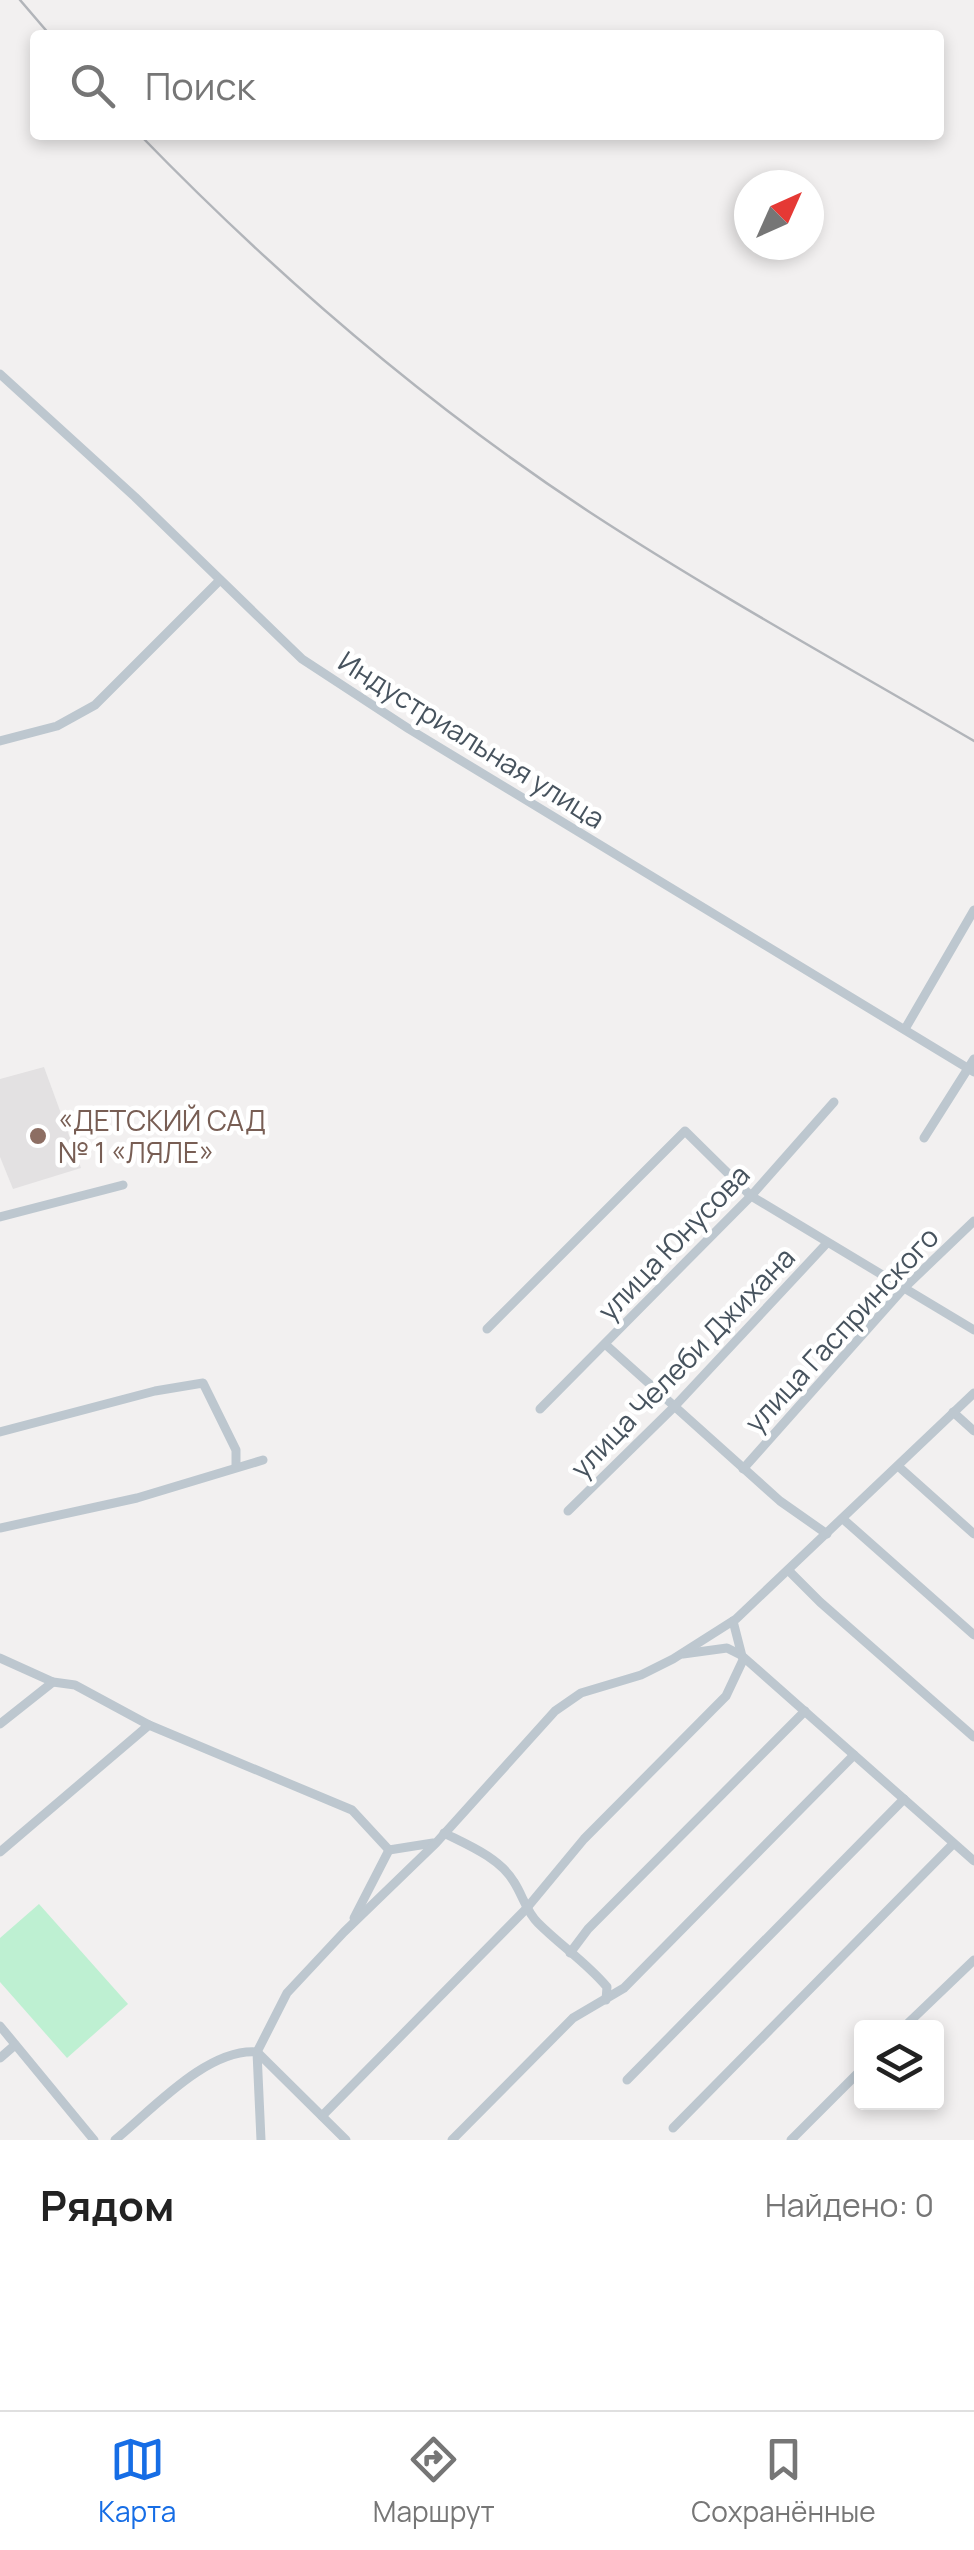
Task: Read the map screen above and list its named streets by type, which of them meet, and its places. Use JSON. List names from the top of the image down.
{
  "streets": {
    "street": [
      "Индустриальная улица",
      "улица Юнусова",
      "улица Гаспринского",
      "улица Челеби Джихана"
    ]
  },
  "places": ["«ДЕТСКИЙ САД № 1 «ЛЯЛЕ»"],
  "north": "top right",
  "page": {
    "search": "Поиск",
    "heading": ["Рядом", "Найдено: 0"],
    "nav": ["Карта", "Маршрут", "Сохранённые"]
  }
}
